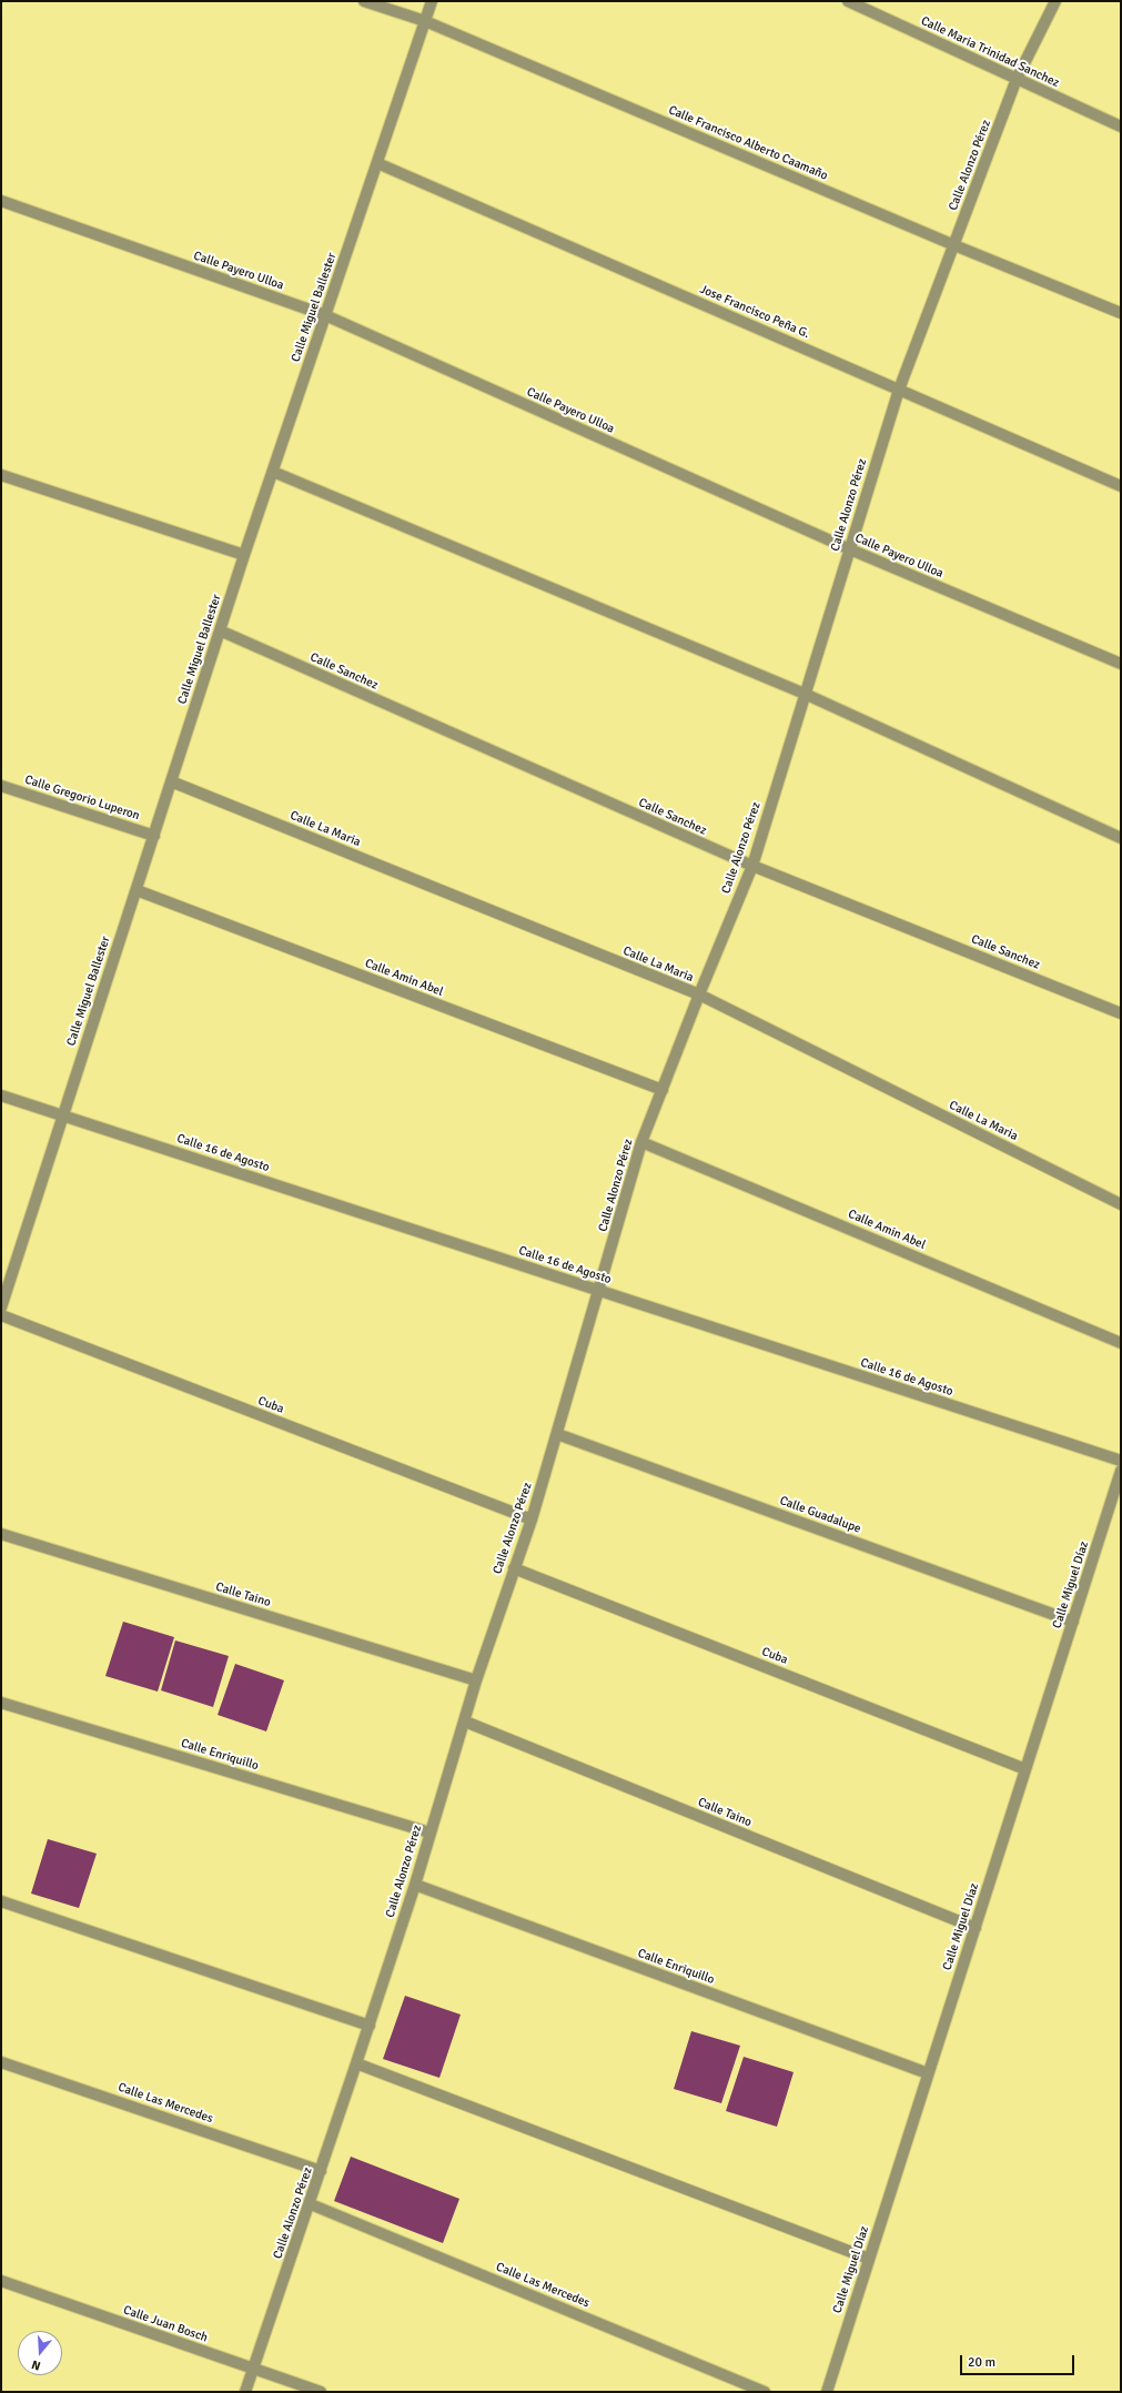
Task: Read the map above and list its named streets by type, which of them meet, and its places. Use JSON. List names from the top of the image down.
{
  "streets": {
    "street": [
      "Calle Maria Trinidad Sanchez",
      "Calle Francisco Alberto Caamaño",
      "Calle Alonzo Pérez",
      "Calle Payero Ulloa",
      "Calle Miguel Ballester",
      "Jose Francisco Peña G.",
      "Calle Sanchez",
      "Calle Gregorio Luperon",
      "Calle La Maria",
      "Calle Amin Abel",
      "Calle 16 de Agosto",
      "Cuba",
      "Calle Guadalupe",
      "Calle Miguel Díaz",
      "Calle Taino",
      "Calle Enriquillo",
      "Calle Las Mercedes",
      "Calle Juan Bosch"
    ]
  },
  "crossings": [
    ["Calle Maria Trinidad Sanchez", "Calle Alonzo Pérez"],
    ["Calle Francisco Alberto Caamaño", "Calle Alonzo Pérez"],
    ["Calle Francisco Alberto Caamaño", "Calle Miguel Ballester"],
    ["Calle Alonzo Pérez", "Calle Payero Ulloa"],
    ["Calle Alonzo Pérez", "Jose Francisco Peña G."],
    ["Calle Alonzo Pérez", "Calle Sanchez"],
    ["Calle Alonzo Pérez", "Calle La Maria"],
    ["Calle Alonzo Pérez", "Calle Amin Abel"],
    ["Calle Alonzo Pérez", "Calle 16 de Agosto"],
    ["Calle Alonzo Pérez", "Cuba"],
    ["Calle Alonzo Pérez", "Calle Guadalupe"],
    ["Calle Alonzo Pérez", "Calle Taino"],
    ["Calle Alonzo Pérez", "Calle Enriquillo"],
    ["Calle Alonzo Pérez", "Calle Las Mercedes"],
    ["Calle Alonzo Pérez", "Calle Juan Bosch"],
    ["Calle Payero Ulloa", "Calle Miguel Ballester"],
    ["Calle Miguel Ballester", "Jose Francisco Peña G."],
    ["Calle Miguel Ballester", "Calle Sanchez"],
    ["Calle Miguel Ballester", "Calle Gregorio Luperon"],
    ["Calle Miguel Ballester", "Calle La Maria"],
    ["Calle Miguel Ballester", "Calle Amin Abel"],
    ["Calle Miguel Ballester", "Calle 16 de Agosto"],
    ["Cuba", "Calle Miguel Díaz"],
    ["Calle Guadalupe", "Calle Miguel Díaz"],
    ["Calle Miguel Díaz", "Calle Taino"],
    ["Calle Miguel Díaz", "Calle Enriquillo"]
  ],
  "scale_bar": "20 m",
  "north": "bottom"
}
